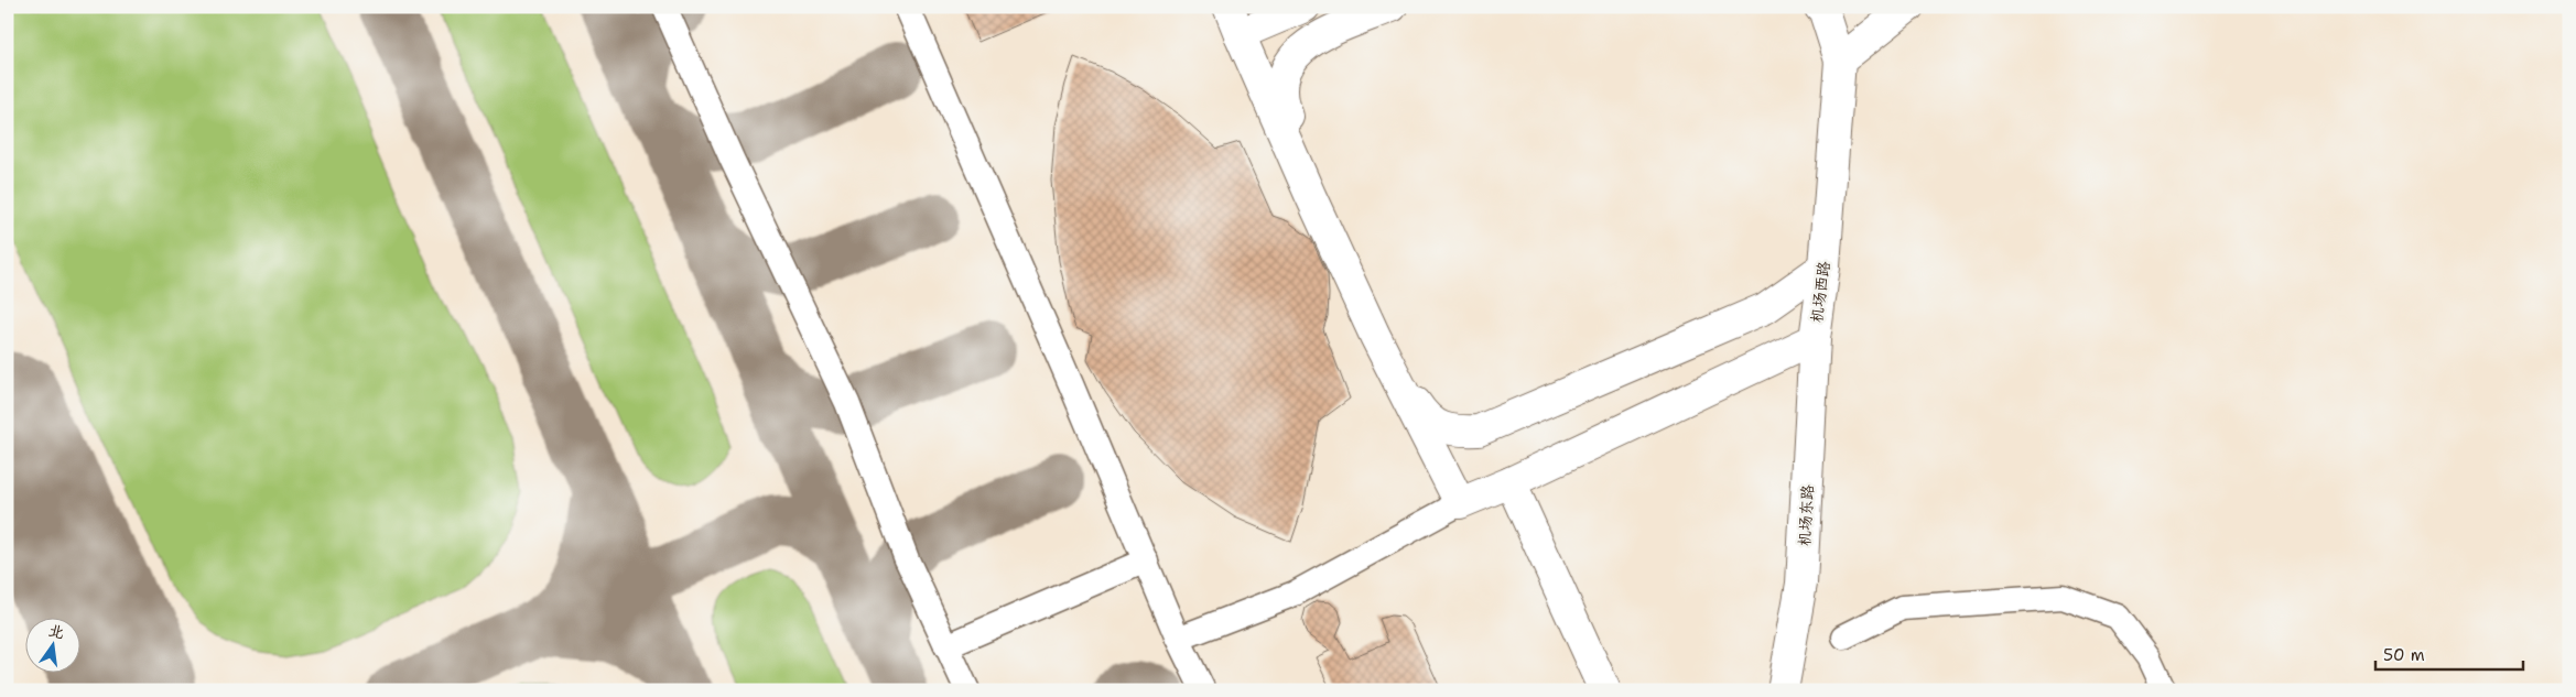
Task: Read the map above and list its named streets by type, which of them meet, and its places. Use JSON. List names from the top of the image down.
{
  "streets": {
    "main road": ["机场西路", "机场东路"]
  },
  "crossings": [
    ["机场西路", "机场东路"]
  ],
  "scale_bar": "50 m",
  "north": "top"
}
